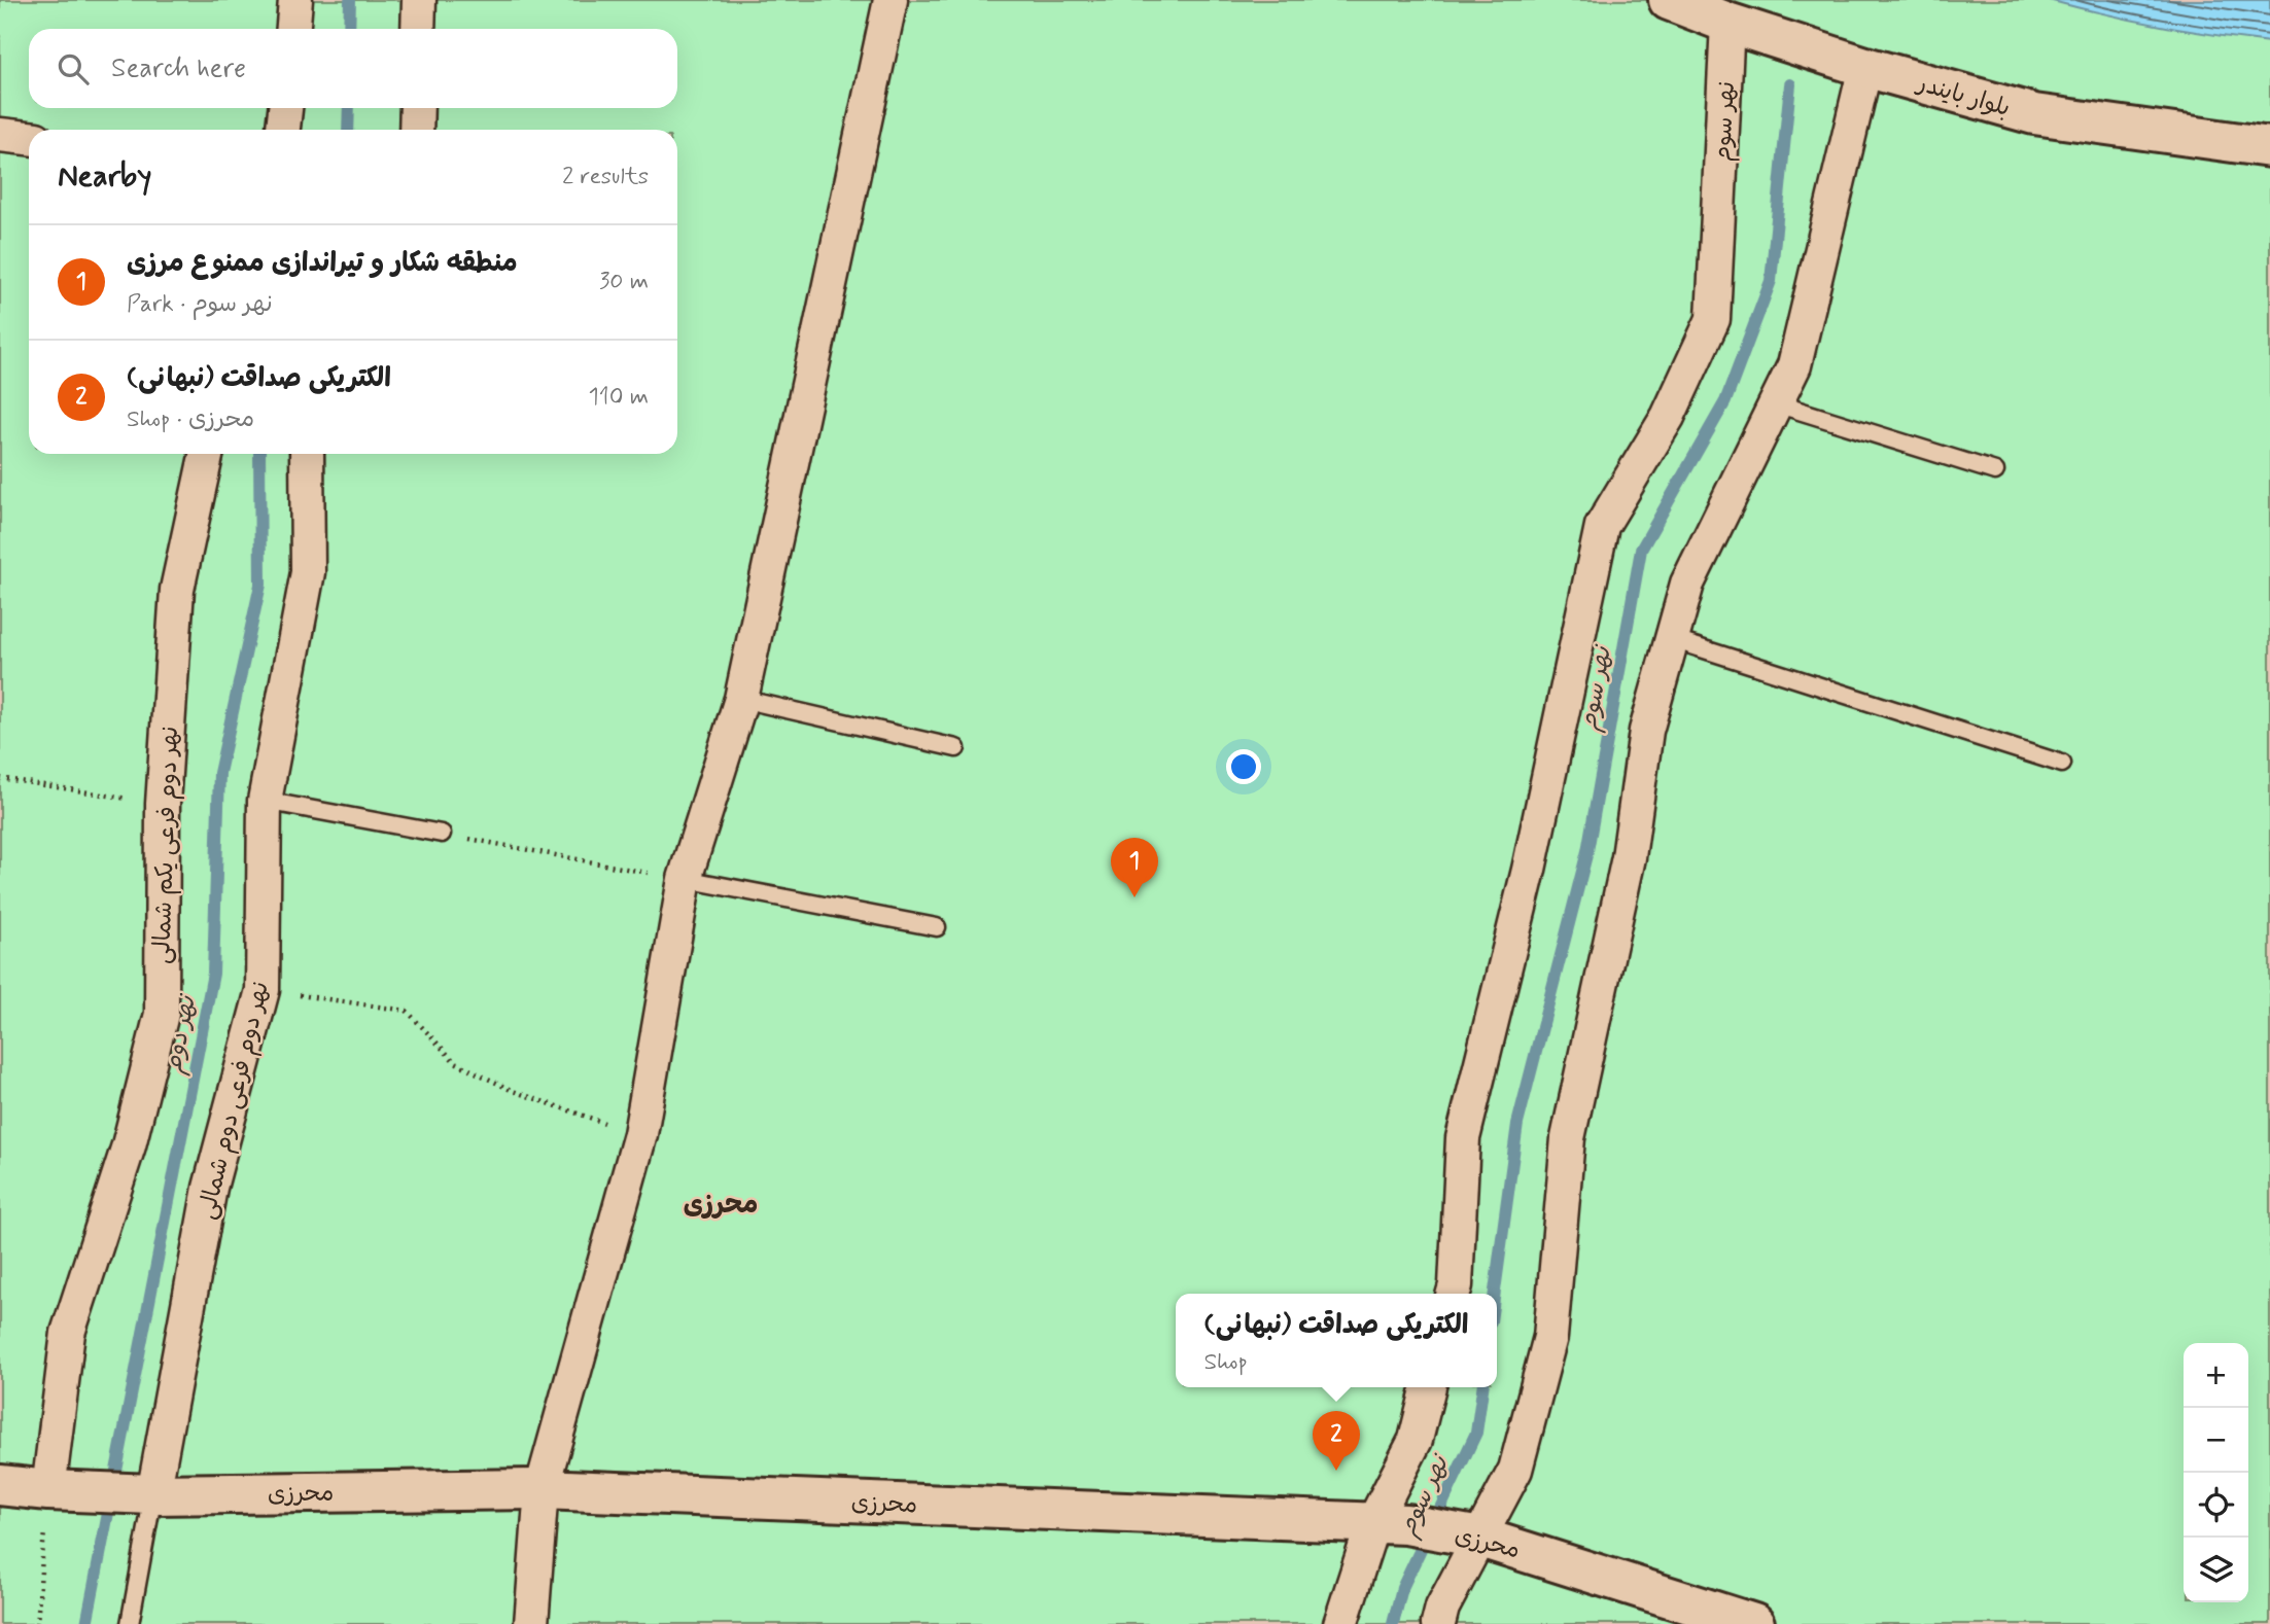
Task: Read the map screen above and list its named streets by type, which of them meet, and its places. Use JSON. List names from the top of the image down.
{
  "streets": {
    "street": [
      "بلوار بایندر",
      "نهر سوم",
      "نهر دوم فرعی یکم شمالی",
      "نهر دوم فرعی دوم شمالی",
      "محرزی"
    ]
  },
  "crossings": [
    ["بلوار بایندر", "نهر سوم"],
    ["نهر دوم فرعی یکم شمالی", "محرزی"],
    ["نهر دوم فرعی دوم شمالی", "محرزی"]
  ],
  "districts": ["محرزی"],
  "water": ["نهر سوم", "نهر دوم"],
  "page": {
    "search": "Search here",
    "heading": ["Nearby", "2 results"],
    "list": [
      {
        "mark": "1",
        "name": "منطقه شکار و تیراندازی ممنوع مرزی",
        "note": "Park · نهر سوم",
        "value": "30 m"
      },
      {
        "mark": "2",
        "name": "الکتریکی صداقت (نبهانی)",
        "note": "Shop · محرزی",
        "value": "110 m"
      }
    ],
    "pins": ["1", "2"],
    "popup": ["الکتریکی صداقت (نبهانی)", "Shop"],
    "map_buttons": ["+", "−"]
  }
}
